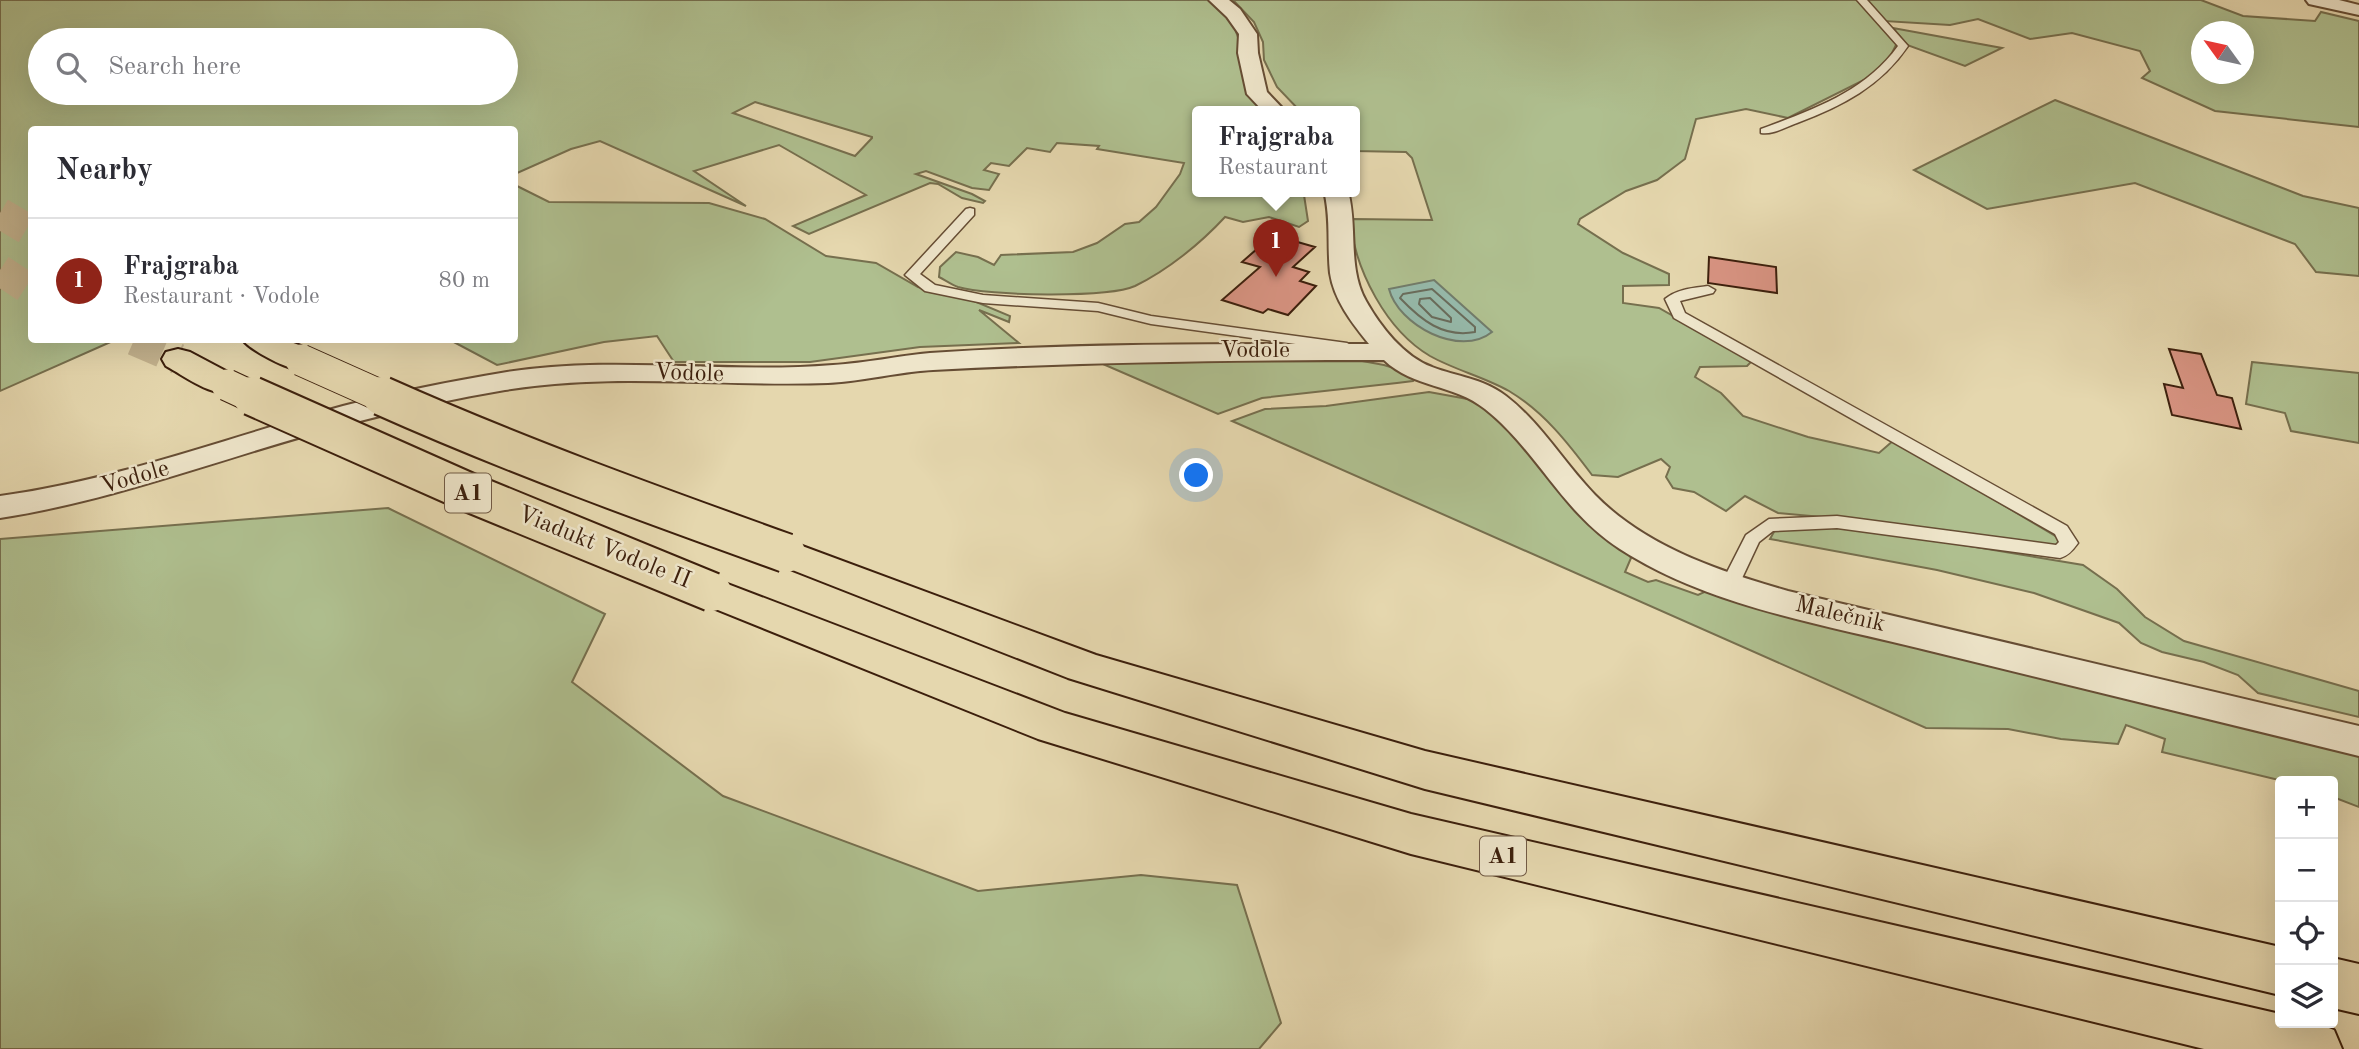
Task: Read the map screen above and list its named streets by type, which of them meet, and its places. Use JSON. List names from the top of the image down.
{
  "streets": {
    "highway": ["A1", "Viadukt Vodole II"],
    "street": ["Vodole", "Malečnik"]
  },
  "crossings": [
    ["Vodole", "Malečnik"]
  ],
  "north": "top left",
  "page": {
    "search": "Search here",
    "popup": ["Frajgraba", "Restaurant"],
    "heading": "Nearby",
    "list": [
      {
        "mark": "1",
        "name": "Frajgraba",
        "note": "Restaurant · Vodole",
        "value": "80 m"
      }
    ],
    "pins": "1",
    "map_buttons": ["+", "−"]
  }
}
